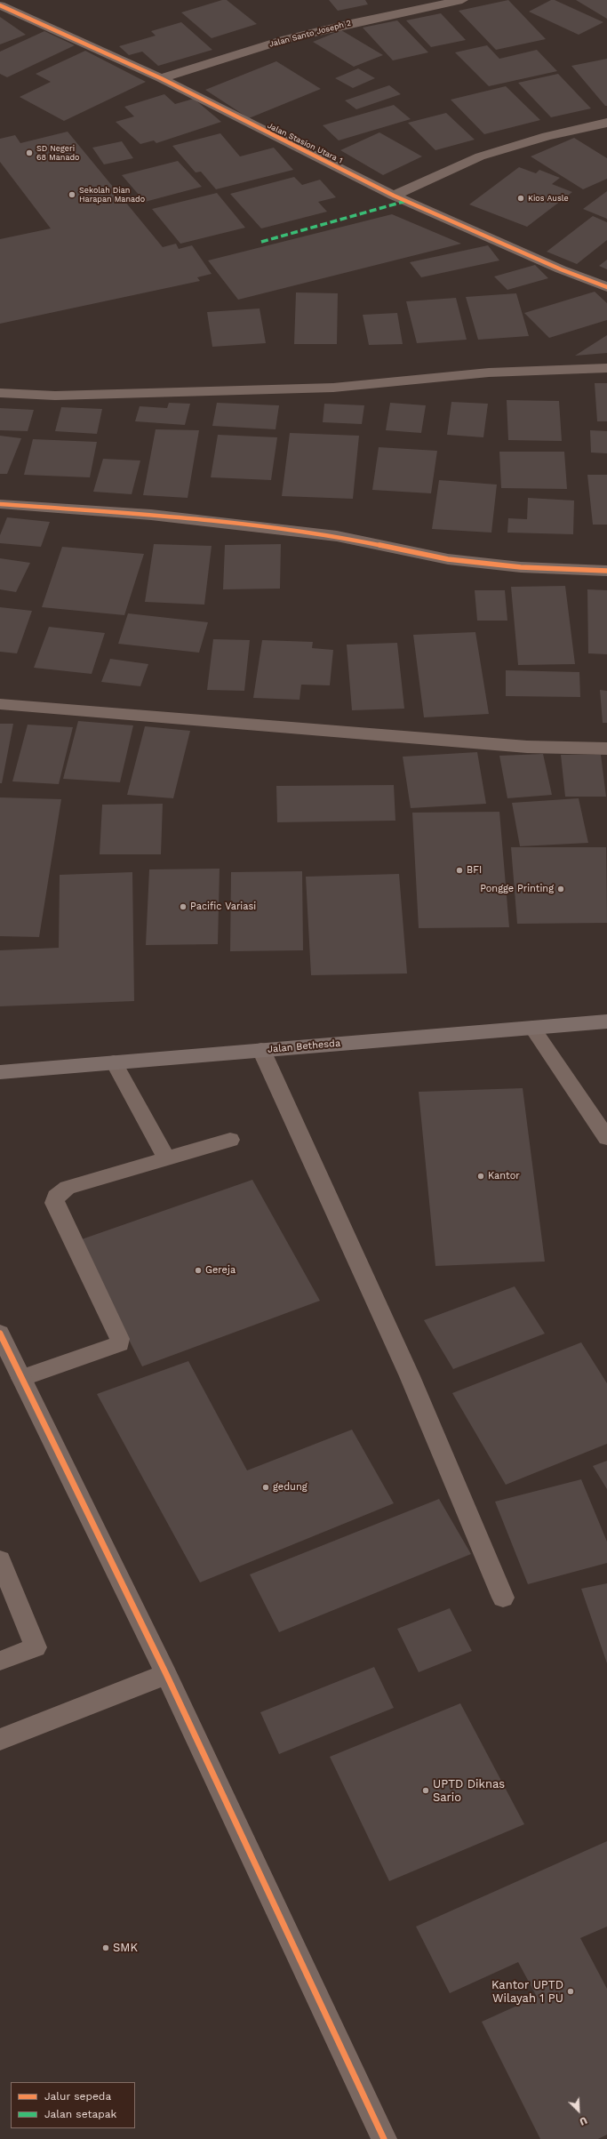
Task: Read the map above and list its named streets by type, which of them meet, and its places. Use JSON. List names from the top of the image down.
{
  "streets": {
    "highway": ["Jalan Bethesda"],
    "street": ["Jalan Santo Joseph 2", "Jalan Stasion Utara 1"]
  },
  "crossings": [
    ["Jalan Santo Joseph 2", "Jalan Stasion Utara 1"]
  ],
  "places": [
    "SD Negeri 68 Manado",
    "Sekolah Dian Harapan Manado",
    "Kios Ausle",
    "BFI",
    "Pongge Printing",
    "Pacific Variasi",
    "Kantor",
    "Gereja",
    "gedung",
    "UPTD Diknas Sario",
    "SMK",
    "Kantor UPTD Wilayah 1 PU"
  ],
  "legend": ["Jalur sepeda", "Jalan setapak"],
  "north": "bottom right"
}
